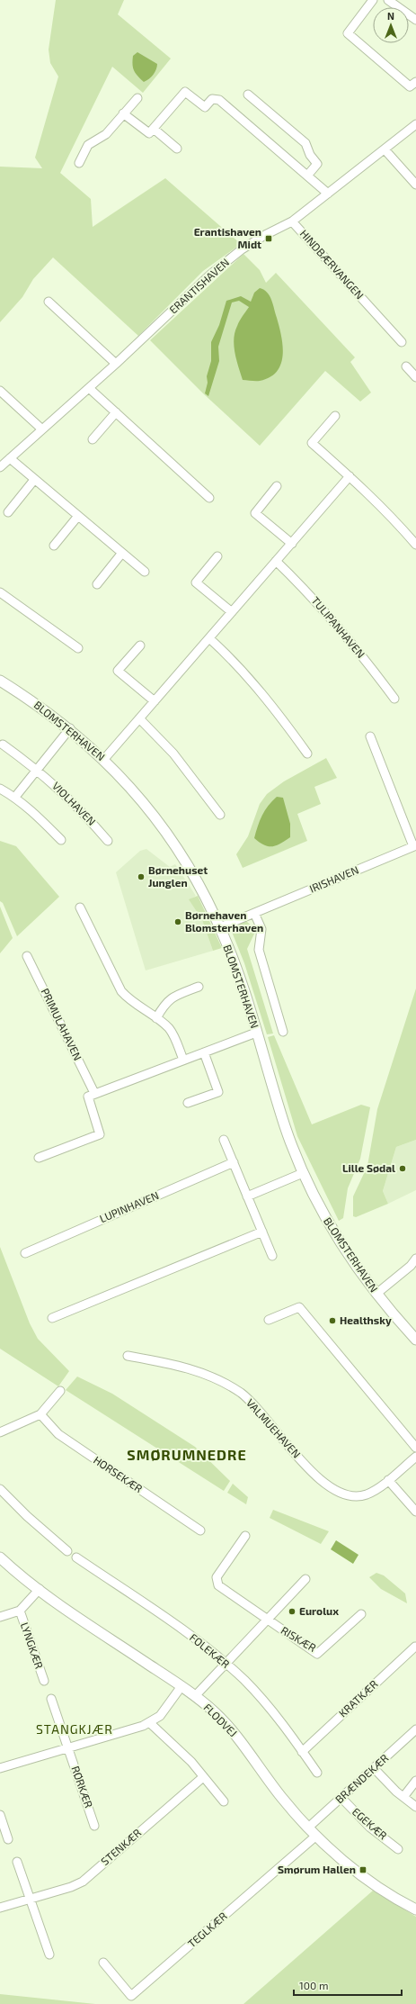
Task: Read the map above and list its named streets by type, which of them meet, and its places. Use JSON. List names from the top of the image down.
{
  "streets": {
    "street": [
      "HINDBÆRVANGEN",
      "ERANTISHAVEN",
      "TULIPANHAVEN",
      "BLOMSTERHAVEN",
      "VIOLHAVEN",
      "IRISHAVEN",
      "PRIMULAHAVEN",
      "LUPINHAVEN",
      "VALMUEHAVEN",
      "HORSEKÆR",
      "RISKÆR",
      "LYNGKÆR",
      "FOLEKÆR",
      "KRATKÆR",
      "FLODVEJ",
      "BRÆNDEKÆR",
      "RØRKÆR",
      "EGEKÆR",
      "STENKÆR",
      "TEGLKÆR"
    ]
  },
  "crossings": [
    ["HINDBÆRVANGEN", "ERANTISHAVEN"],
    ["BLOMSTERHAVEN", "IRISHAVEN"],
    ["LYNGKÆR", "FLODVEJ"],
    ["FOLEKÆR", "KRATKÆR"],
    ["FLODVEJ", "BRÆNDEKÆR"],
    ["FLODVEJ", "TEGLKÆR"],
    ["BRÆNDEKÆR", "EGEKÆR"]
  ],
  "districts": ["SMØRUMNEDRE", "STANGKJÆR"],
  "places": {
    "transit": ["Erantishaven Midt", "Smørum Hallen"],
    "other": [
      "Børnehuset Junglen",
      "Børnehaven Blomsterhaven",
      "Lille Sødal",
      "Healthsky",
      "Eurolux"
    ]
  },
  "scale_bar": "100 m",
  "north": "top"
}
